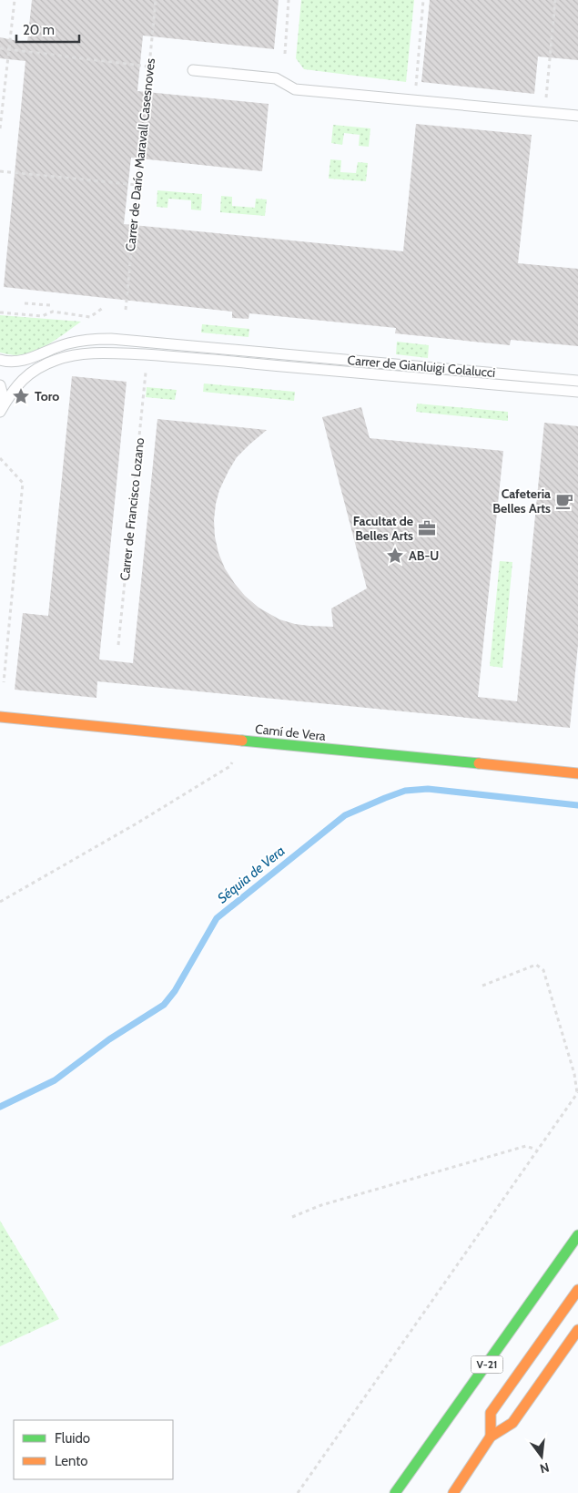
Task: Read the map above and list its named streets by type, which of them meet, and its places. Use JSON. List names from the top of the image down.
{
  "streets": {
    "main road": ["Camí de Vera", "V-21"],
    "lane": ["Carrer de Gianluigi Colalucci"],
    "path": ["Carrer de Darío Maravall Casesnoves", "Carrer de Francisco Lozano"]
  },
  "water": ["Séquia de Vera"],
  "places": {
    "place": ["Toro", "AB-U"],
    "cafe": ["Cafeteria Belles Arts"],
    "office": ["Facultat de Belles Arts"]
  },
  "legend": ["Fluido", "Lento"],
  "scale_bar": "20 m",
  "north": "bottom"
}
